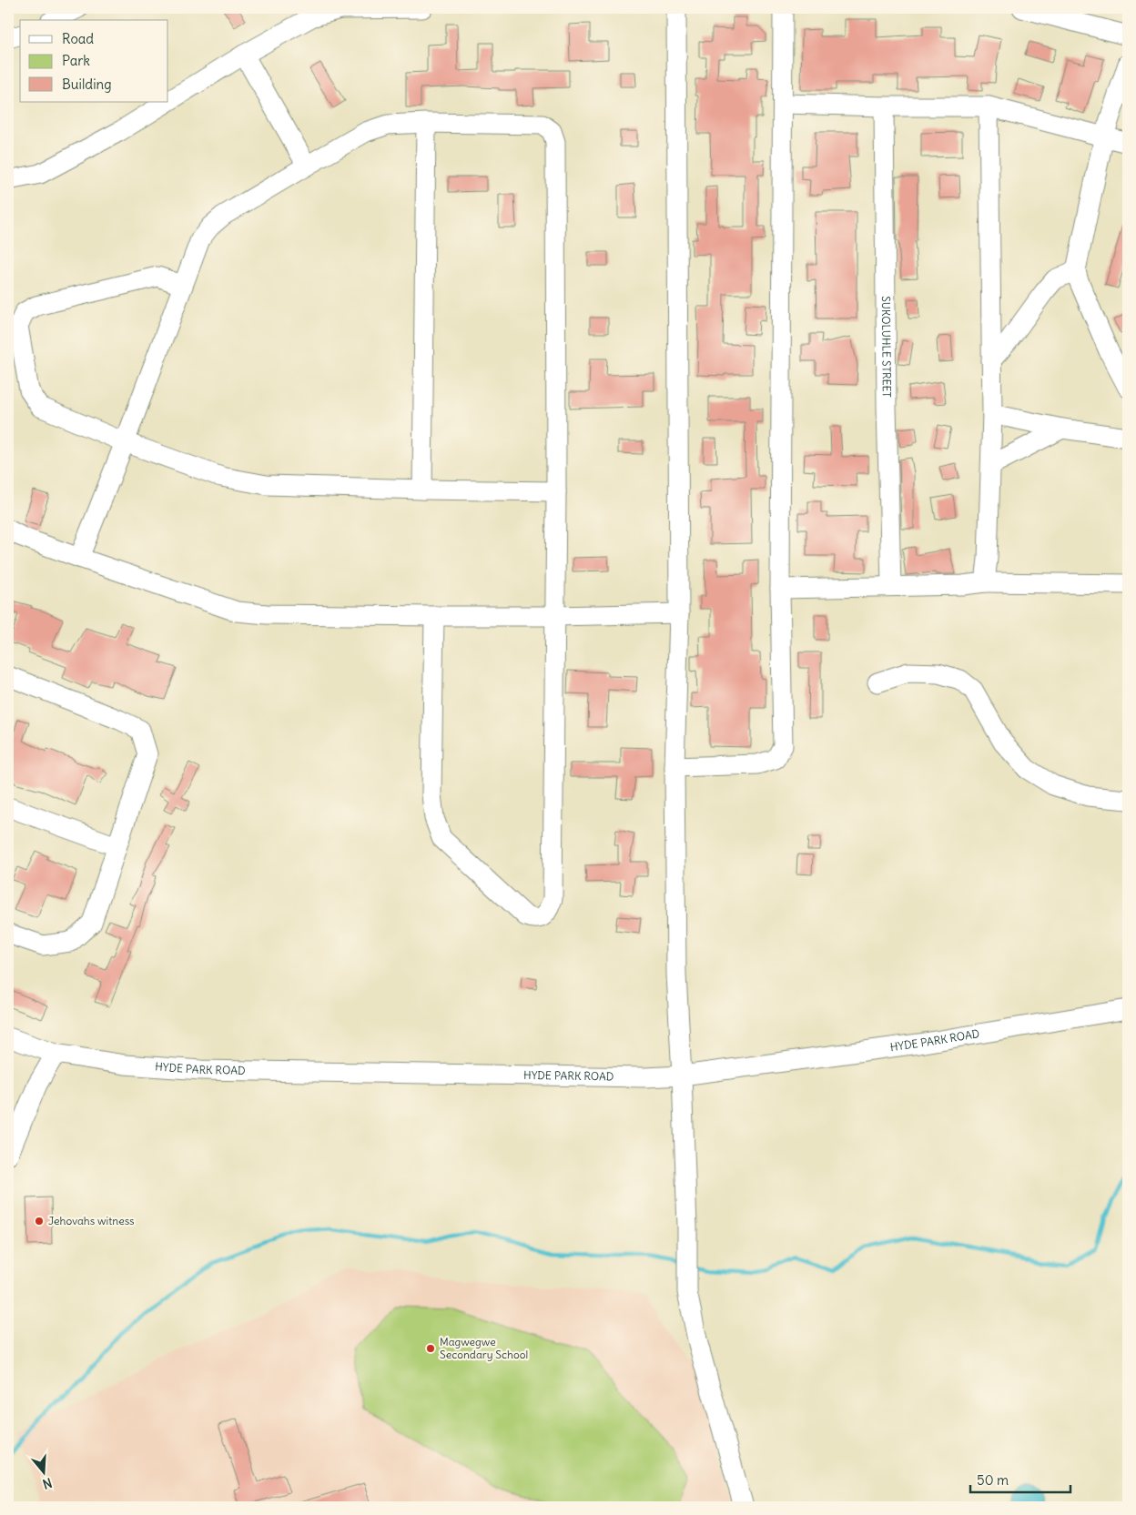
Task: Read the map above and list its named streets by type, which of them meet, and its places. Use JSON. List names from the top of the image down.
{
  "streets": {
    "street": ["SUKOLUHLE STREET", "HYDE PARK ROAD"]
  },
  "places": ["Jehovahs witness", "Magwegwe Secondary School"],
  "legend": ["Road", "Park", "Building"],
  "scale_bar": "50 m",
  "north": "bottom"
}
